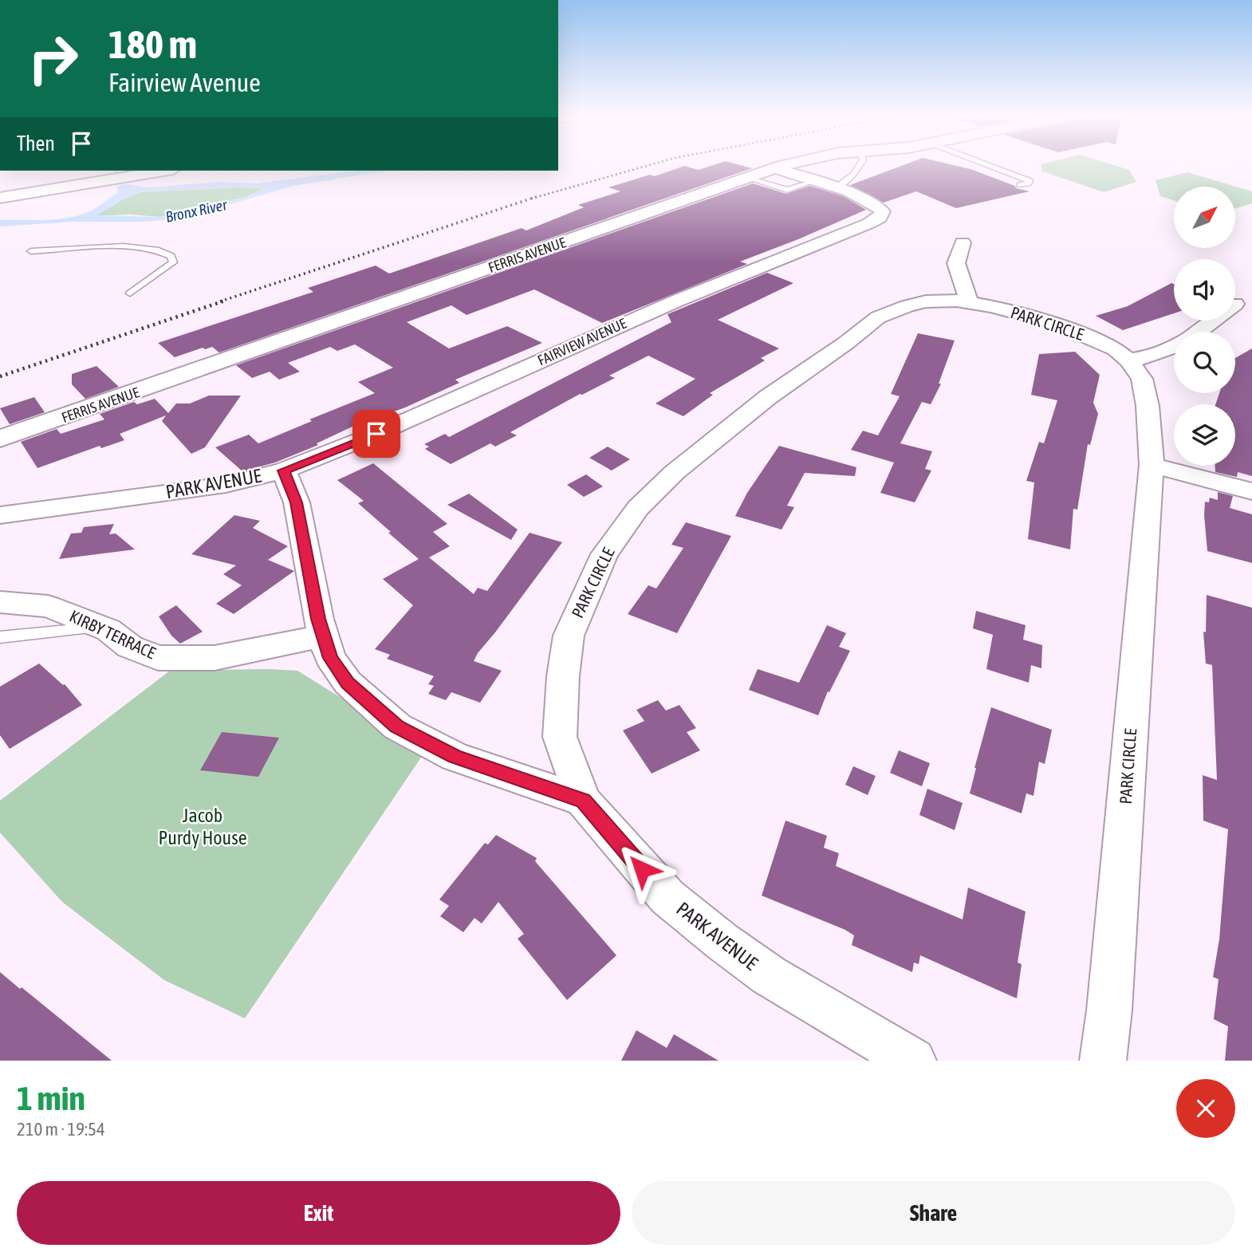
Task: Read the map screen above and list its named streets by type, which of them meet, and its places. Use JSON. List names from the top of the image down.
{
  "streets": {
    "main road": ["FERRIS AVENUE"],
    "street": [
      "PARK CIRCLE",
      "FAIRVIEW AVENUE",
      "PARK AVENUE",
      "KIRBY TERRACE"
    ]
  },
  "crossings": [
    ["PARK CIRCLE", "PARK AVENUE"],
    ["FAIRVIEW AVENUE", "PARK AVENUE"],
    ["PARK AVENUE", "KIRBY TERRACE"]
  ],
  "water": ["Bronx River"],
  "parks": ["Jacob Purdy House"],
  "north": "top right",
  "page": {
    "turn": ["180 m", "Fairview Avenue"],
    "then": "Then",
    "heading": ["1 min", "210 m · 19:54"],
    "buttons": ["Exit", "Share"]
  }
}
